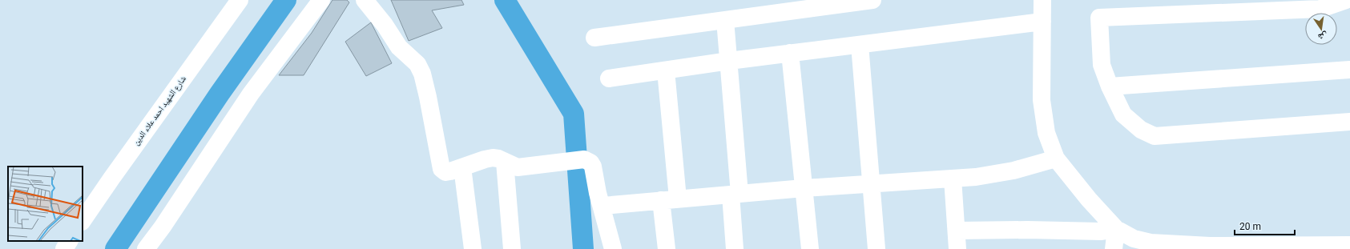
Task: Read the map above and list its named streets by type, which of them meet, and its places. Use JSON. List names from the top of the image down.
{
  "streets": {
    "street": ["شارع الشهيد احمد علاء الدين"]
  },
  "scale_bar": "20 m",
  "north": "bottom"
}
